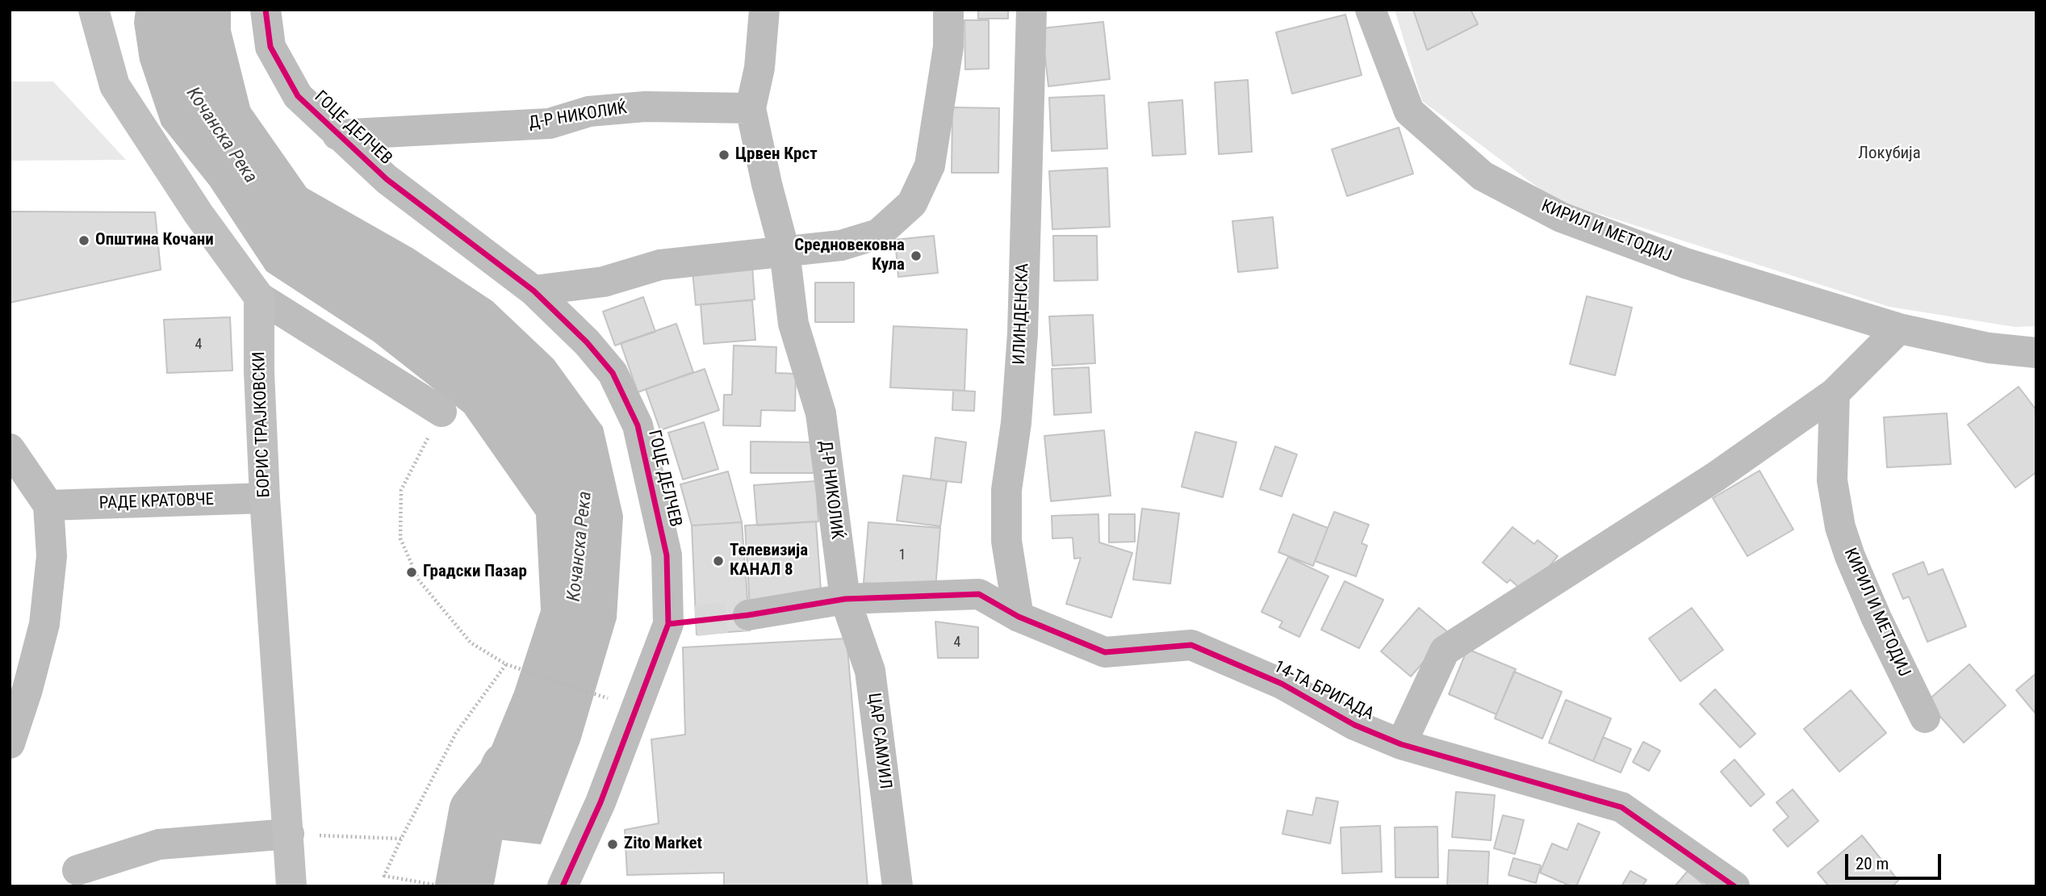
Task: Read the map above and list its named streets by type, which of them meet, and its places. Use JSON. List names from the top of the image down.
{
  "streets": {
    "street": [
      "Д-Р НИКОЛИЌ",
      "ГОЦЕ ДЕЛЧЕВ",
      "КИРИЛ И МЕТОДИЈ",
      "ИЛИНДЕНСКА",
      "БОРИС ТРАЈКОВСКИ",
      "РАДЕ КРАТОВЧЕ",
      "14-ТА БРИГАДА",
      "ЦАР САМУИЛ"
    ]
  },
  "crossings": [
    ["Д-Р НИКОЛИЌ", "ГОЦЕ ДЕЛЧЕВ"],
    ["Д-Р НИКОЛИЌ", "14-ТА БРИГАДА"],
    ["Д-Р НИКОЛИЌ", "ЦАР САМУИЛ"],
    ["ИЛИНДЕНСКА", "14-ТА БРИГАДА"],
    ["БОРИС ТРАЈКОВСКИ", "РАДЕ КРАТОВЧЕ"],
    ["14-ТА БРИГАДА", "ЦАР САМУИЛ"]
  ],
  "water": ["Кочанска Река"],
  "parks": ["Локубија"],
  "places": [
    "Црвен Крст",
    "Општина Кочани",
    "Средновековна Кула",
    "Телевизија КАНАЛ 8",
    "Градски Пазар",
    "Zito Market"
  ],
  "house_numbers": ["4", "1", "4"],
  "scale_bar": "20 m"
}
